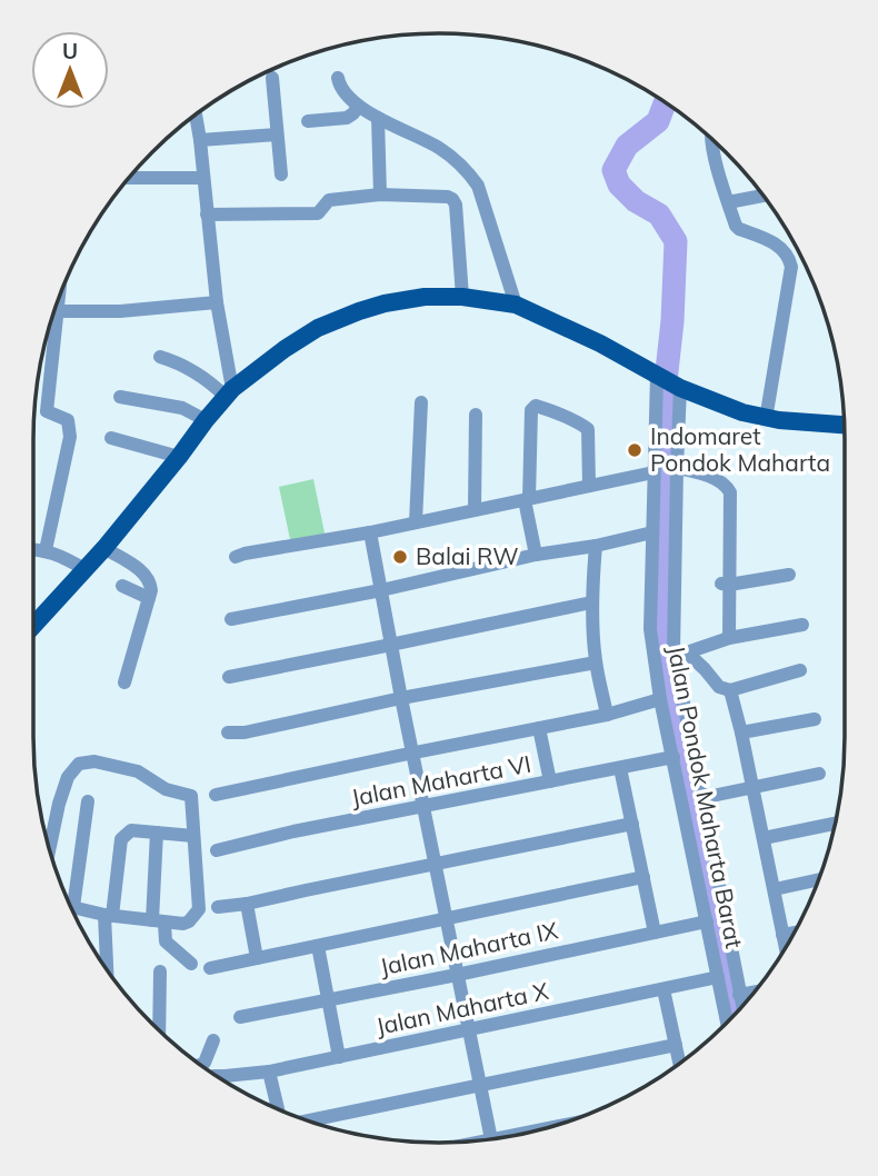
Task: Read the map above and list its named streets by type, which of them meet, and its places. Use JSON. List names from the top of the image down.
{
  "streets": {
    "street": [
      "Jalan Maharta VI",
      "Jalan Pondok Maharta Barat",
      "Jalan Maharta IX",
      "Jalan Maharta X"
    ]
  },
  "crossings": [
    ["Jalan Maharta VI", "Jalan Pondok Maharta Barat"],
    ["Jalan Pondok Maharta Barat", "Jalan Maharta IX"],
    ["Jalan Pondok Maharta Barat", "Jalan Maharta X"]
  ],
  "places": ["Indomaret Pondok Maharta", "Balai RW"],
  "north": "top"
}
